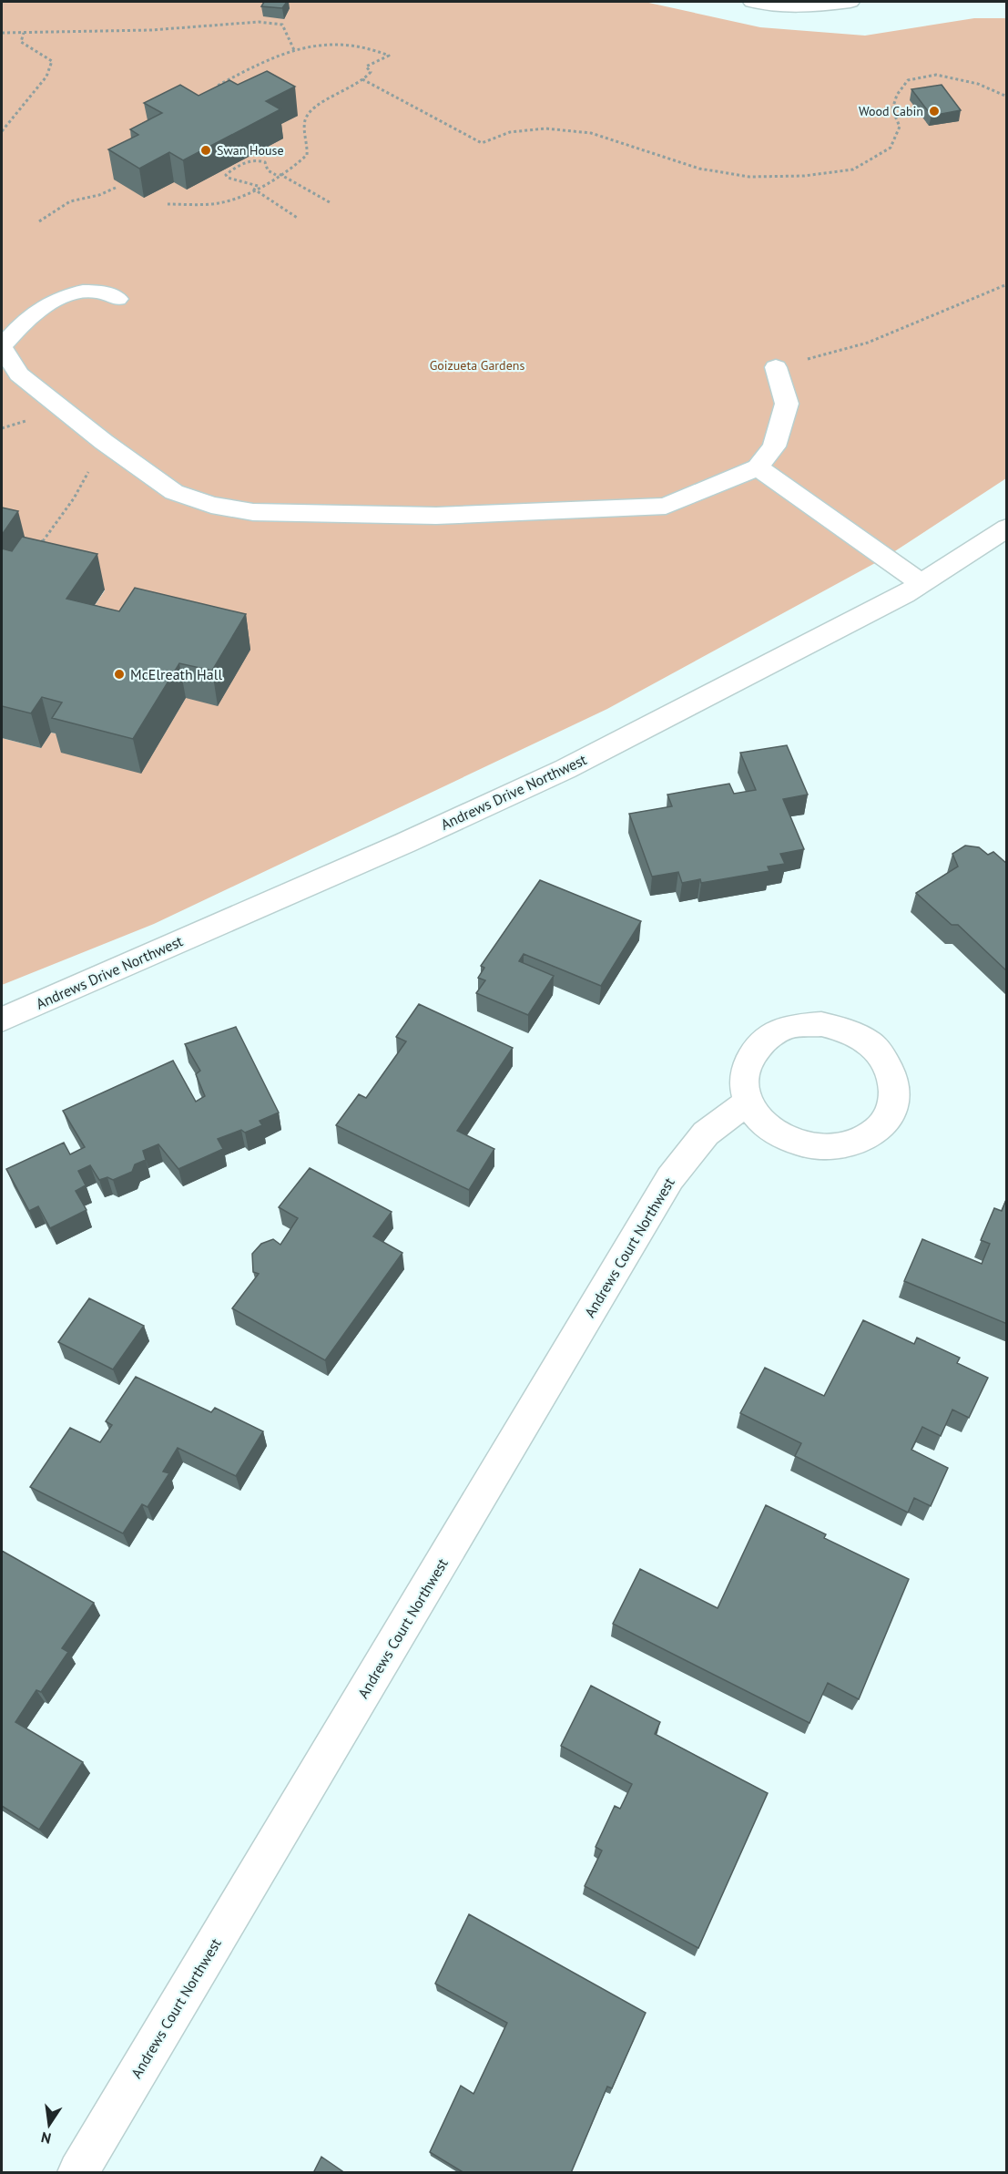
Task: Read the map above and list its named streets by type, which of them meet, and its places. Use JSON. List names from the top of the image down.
{
  "streets": {
    "street": ["Andrews Drive Northwest", "Andrews Court Northwest"]
  },
  "parks": ["Goizueta Gardens"],
  "places": ["Wood Cabin", "Swan House", "McElreath Hall"],
  "north": "bottom"
}
